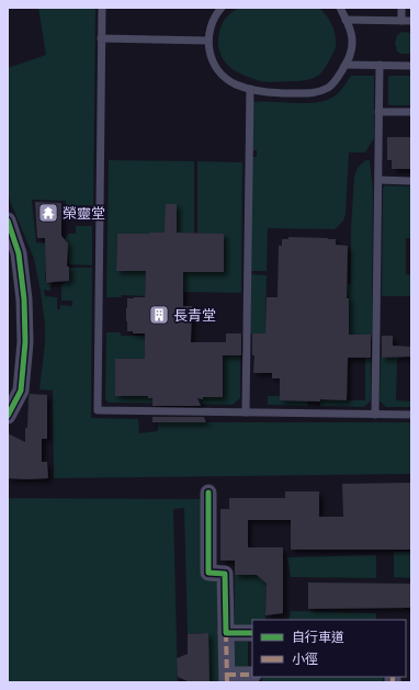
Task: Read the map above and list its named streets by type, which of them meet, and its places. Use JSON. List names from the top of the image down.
{
  "places": {
    "temple": ["榮靈堂"],
    "building": ["長青堂"]
  },
  "legend": ["自行車道", "小徑"]
}
